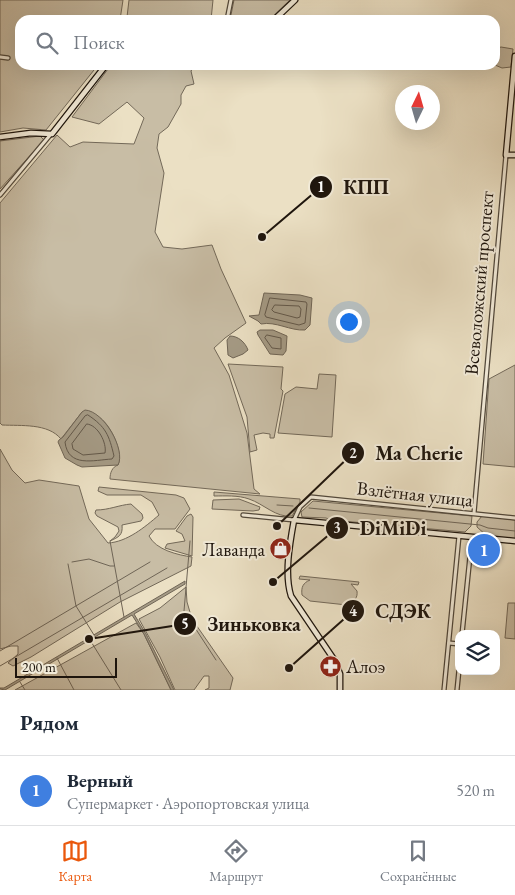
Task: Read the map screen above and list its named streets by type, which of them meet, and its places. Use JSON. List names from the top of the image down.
{
  "streets": {
    "street": ["Всеволожский проспект", "Взлётная улица"]
  },
  "crossings": [
    ["Всеволожский проспект", "Взлётная улица"]
  ],
  "places": {
    "other": [
      "КПП",
      "Ma Cherie",
      "DiMiDi",
      "Зиньковка",
      "СДЭК"
    ],
    "shop": ["Лаванда"],
    "pharmacy": ["Алоэ"]
  },
  "scale_bar": "200 m",
  "north": "top",
  "page": {
    "search": "Поиск",
    "pins": "1",
    "scale": "200 m",
    "heading": "Рядом",
    "list": [
      {
        "mark": "1",
        "name": "Верный",
        "note": "Супермаркет · Аэропортовская улица",
        "value": "520 m"
      }
    ],
    "nav": ["Карта", "Маршрут", "Сохранённые"]
  }
}
